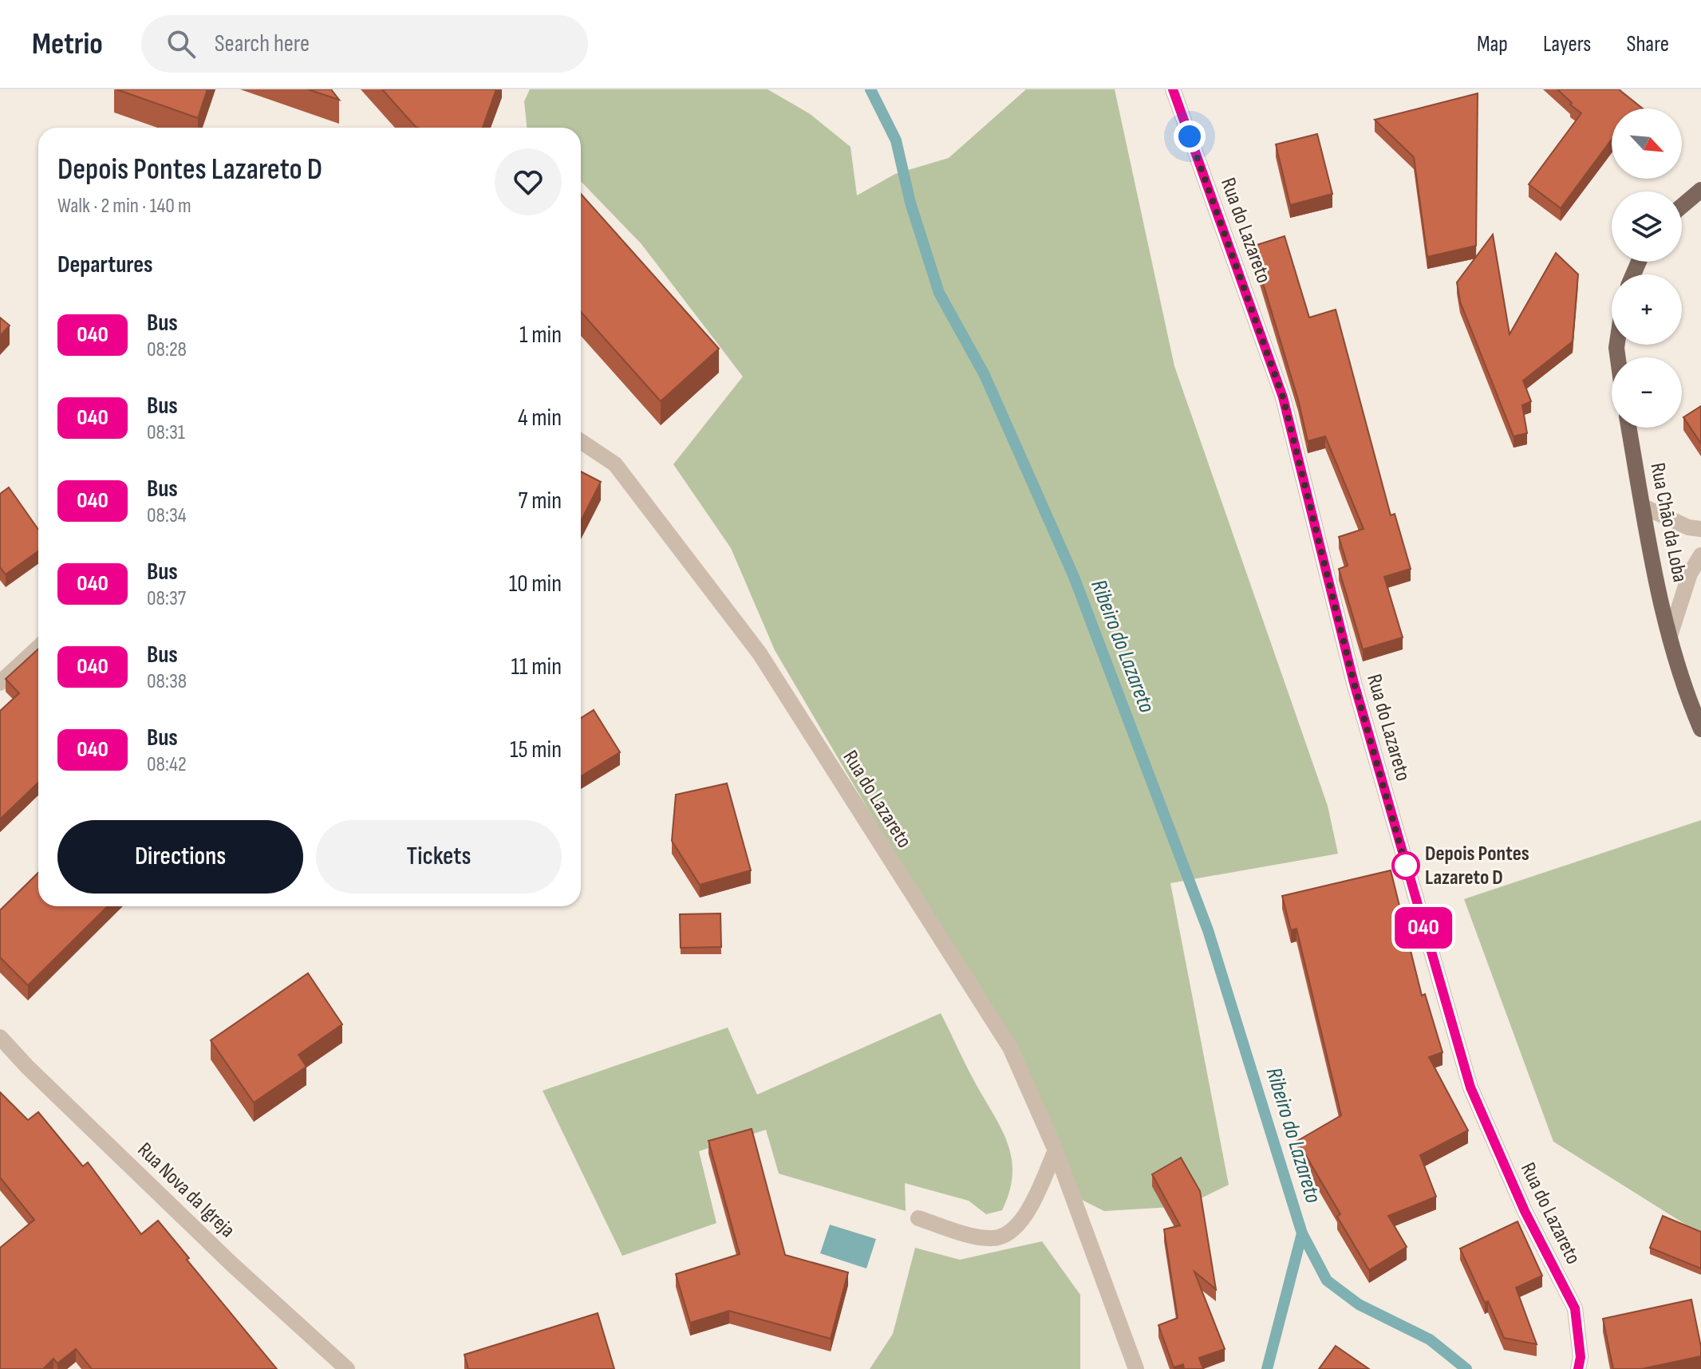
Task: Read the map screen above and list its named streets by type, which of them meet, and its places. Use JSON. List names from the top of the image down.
{
  "streets": {
    "main road": ["Rua Chão da Loba"],
    "street": ["Rua do Lazareto", "Rua Nova da Igreja"]
  },
  "water": ["Ribeiro do Lazareto"],
  "places": ["Depois Pontes Lazareto D"],
  "lines": ["bus line 040"],
  "north": "bottom right",
  "page": {
    "header": "Metrio",
    "search": "Search here",
    "nav": ["Map", "Layers", "Share"],
    "on_map": "040",
    "map_buttons": ["+", "−"],
    "heading": [
      ["Depois Pontes Lazareto D", "Walk · 2 min · 140 m"],
      "Departures"
    ],
    "list": [
      {
        "mark": "040",
        "name": "Bus",
        "note": "08:28",
        "value": "1 min"
      },
      {
        "mark": "040",
        "name": "Bus",
        "note": "08:31",
        "value": "4 min"
      },
      {
        "mark": "040",
        "name": "Bus",
        "note": "08:34",
        "value": "7 min"
      },
      {
        "mark": "040",
        "name": "Bus",
        "note": "08:37",
        "value": "10 min"
      },
      {
        "mark": "040",
        "name": "Bus",
        "note": "08:38",
        "value": "11 min"
      },
      {
        "mark": "040",
        "name": "Bus",
        "note": "08:42",
        "value": "15 min"
      }
    ],
    "buttons": ["Directions", "Tickets"]
  }
}
